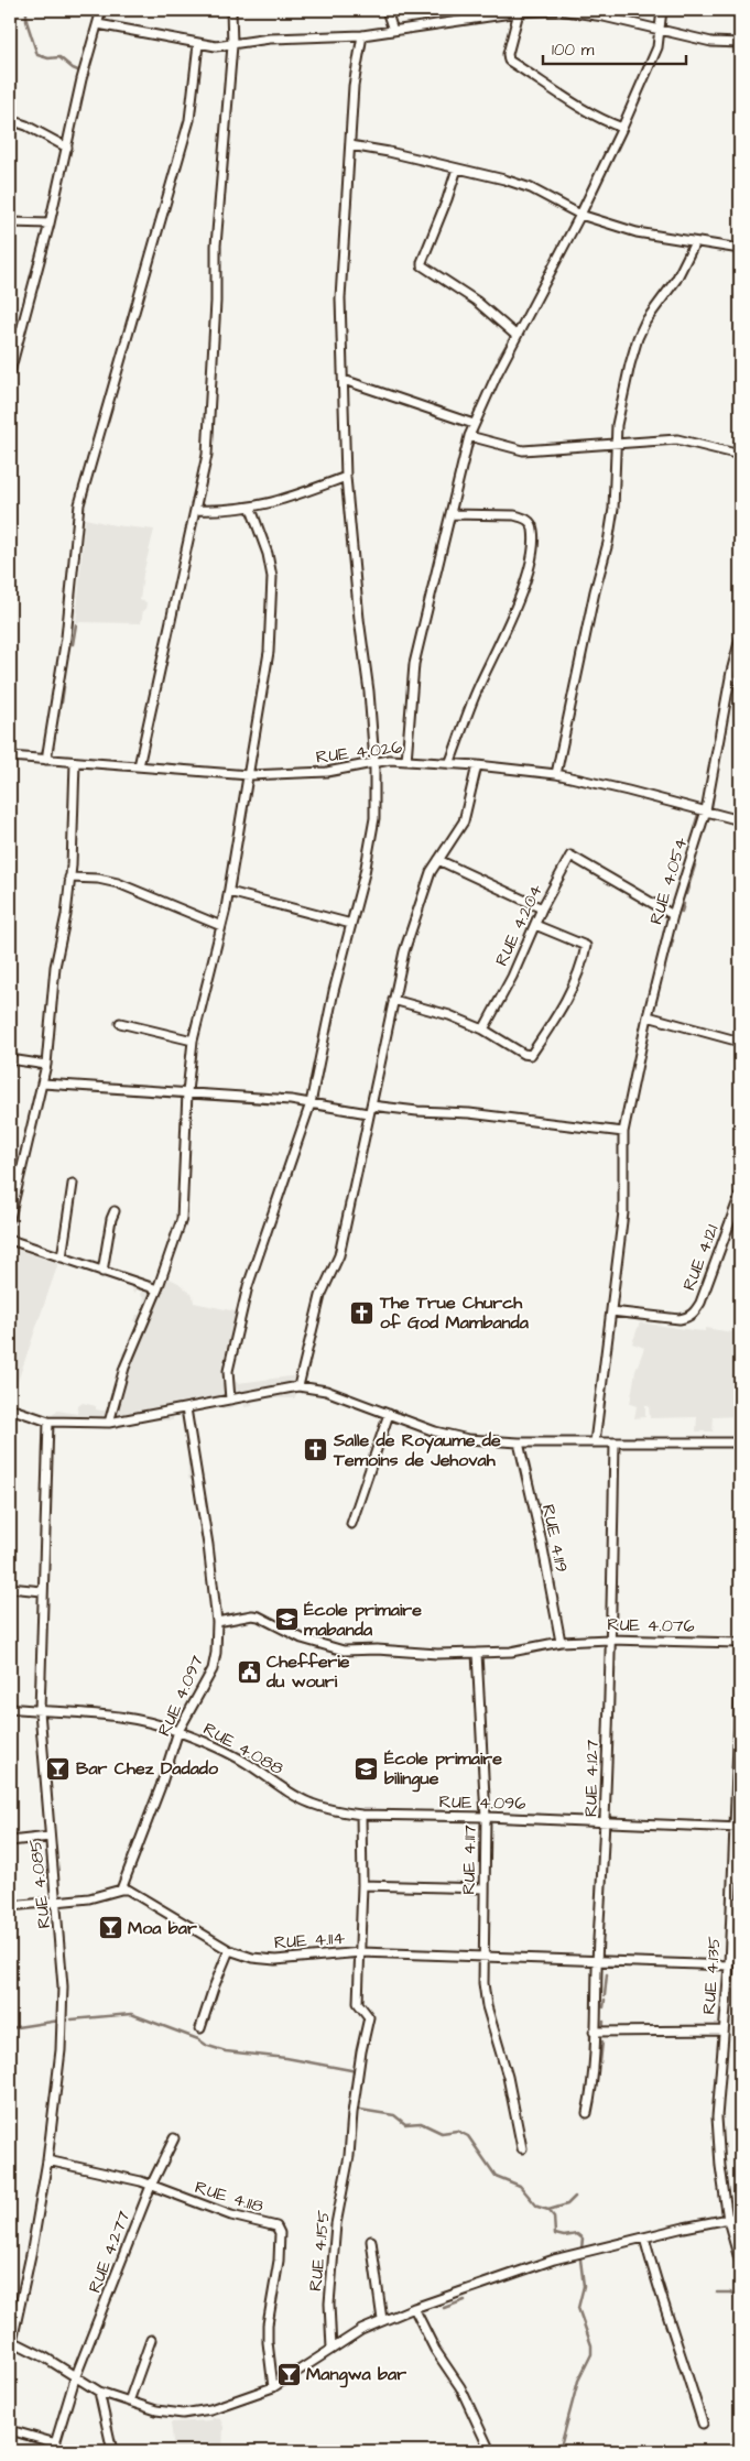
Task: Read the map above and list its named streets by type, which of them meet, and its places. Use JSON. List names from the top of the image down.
{
  "streets": {
    "street": [
      "RUE 4.026",
      "RUE 4.054",
      "RUE 4.204",
      "RUE 4.121",
      "RUE 4.119",
      "RUE 4.076",
      "RUE 4.097",
      "RUE 4.088",
      "RUE 4.127",
      "RUE 4.096",
      "RUE 4.117",
      "RUE 4.085",
      "RUE 4.114",
      "RUE 4.135",
      "RUE 4.118",
      "RUE 4.155",
      "RUE 4.277"
    ]
  },
  "crossings": [
    ["RUE 4.026", "RUE 4.054"],
    ["RUE 4.054", "RUE 4.204"],
    ["RUE 4.054", "RUE 4.121"],
    ["RUE 4.119", "RUE 4.076"],
    ["RUE 4.076", "RUE 4.127"],
    ["RUE 4.097", "RUE 4.088"],
    ["RUE 4.097", "RUE 4.114"],
    ["RUE 4.088", "RUE 4.096"],
    ["RUE 4.088", "RUE 4.085"],
    ["RUE 4.127", "RUE 4.096"],
    ["RUE 4.127", "RUE 4.114"],
    ["RUE 4.096", "RUE 4.117"],
    ["RUE 4.096", "RUE 4.135"],
    ["RUE 4.117", "RUE 4.114"],
    ["RUE 4.085", "RUE 4.118"],
    ["RUE 4.114", "RUE 4.135"],
    ["RUE 4.114", "RUE 4.155"],
    ["RUE 4.118", "RUE 4.277"]
  ],
  "places": {
    "church": ["The True Church of God Mambanda", "Salle de Royaume de Temoins de Jehovah"],
    "school or university": ["École primaire mabanda", "École primaire bilingue"],
    "public building": ["Chefferie du wouri"],
    "bar": ["Bar Chez Dadado", "Moa bar", "Mangwa bar"]
  },
  "scale_bar": "100 m"
}
